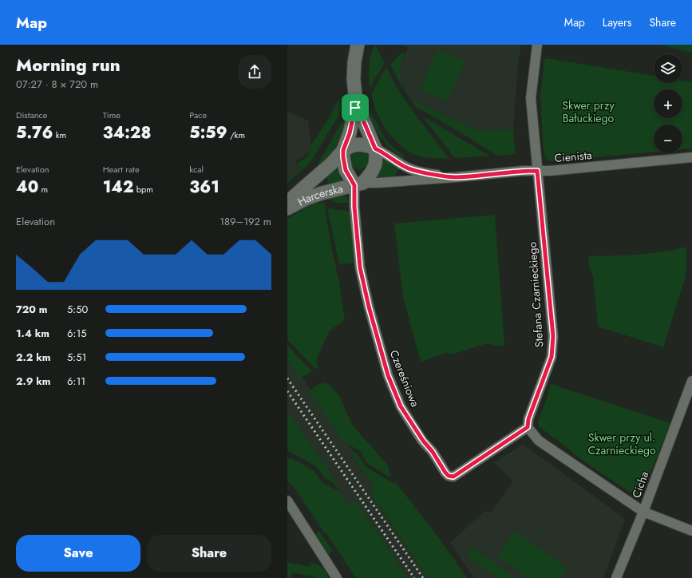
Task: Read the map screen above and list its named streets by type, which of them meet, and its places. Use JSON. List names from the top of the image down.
{
  "streets": {
    "street": [
      "Cienista",
      "Harcerska",
      "Stefana Czarnieckiego",
      "Czereśniowa",
      "Cicha"
    ]
  },
  "crossings": [
    ["Cienista", "Harcerska"],
    ["Cienista", "Stefana Czarnieckiego"],
    ["Cienista", "Czereśniowa"],
    ["Harcerska", "Czereśniowa"],
    ["Stefana Czarnieckiego", "Czereśniowa"]
  ],
  "parks": ["Skwer przy Bałuckiego", "Skwer przy ul. Czarnieckiego"],
  "page": {
    "header": "Map",
    "nav": ["Map", "Layers", "Share"],
    "heading": ["Morning run", "07:27 · 8 × 720 m"],
    "map_buttons": ["+", "−"],
    "stats": [
      ["Distance", "5.76 km"],
      ["Time", "34:28"],
      ["Pace", "5:59 /km"],
      ["Elevation", "40 m"],
      ["Heart rate", "142 bpm"],
      ["kcal", "361"]
    ],
    "chart": ["Elevation", "189–192 m"],
    "list": [
      {
        "name": "720 m",
        "note": "5:50"
      },
      {
        "name": "1.4 km",
        "note": "6:15"
      },
      {
        "name": "2.2 km",
        "note": "5:51"
      },
      {
        "name": "2.9 km",
        "note": "6:11"
      }
    ],
    "buttons": ["Save", "Share"]
  }
}
